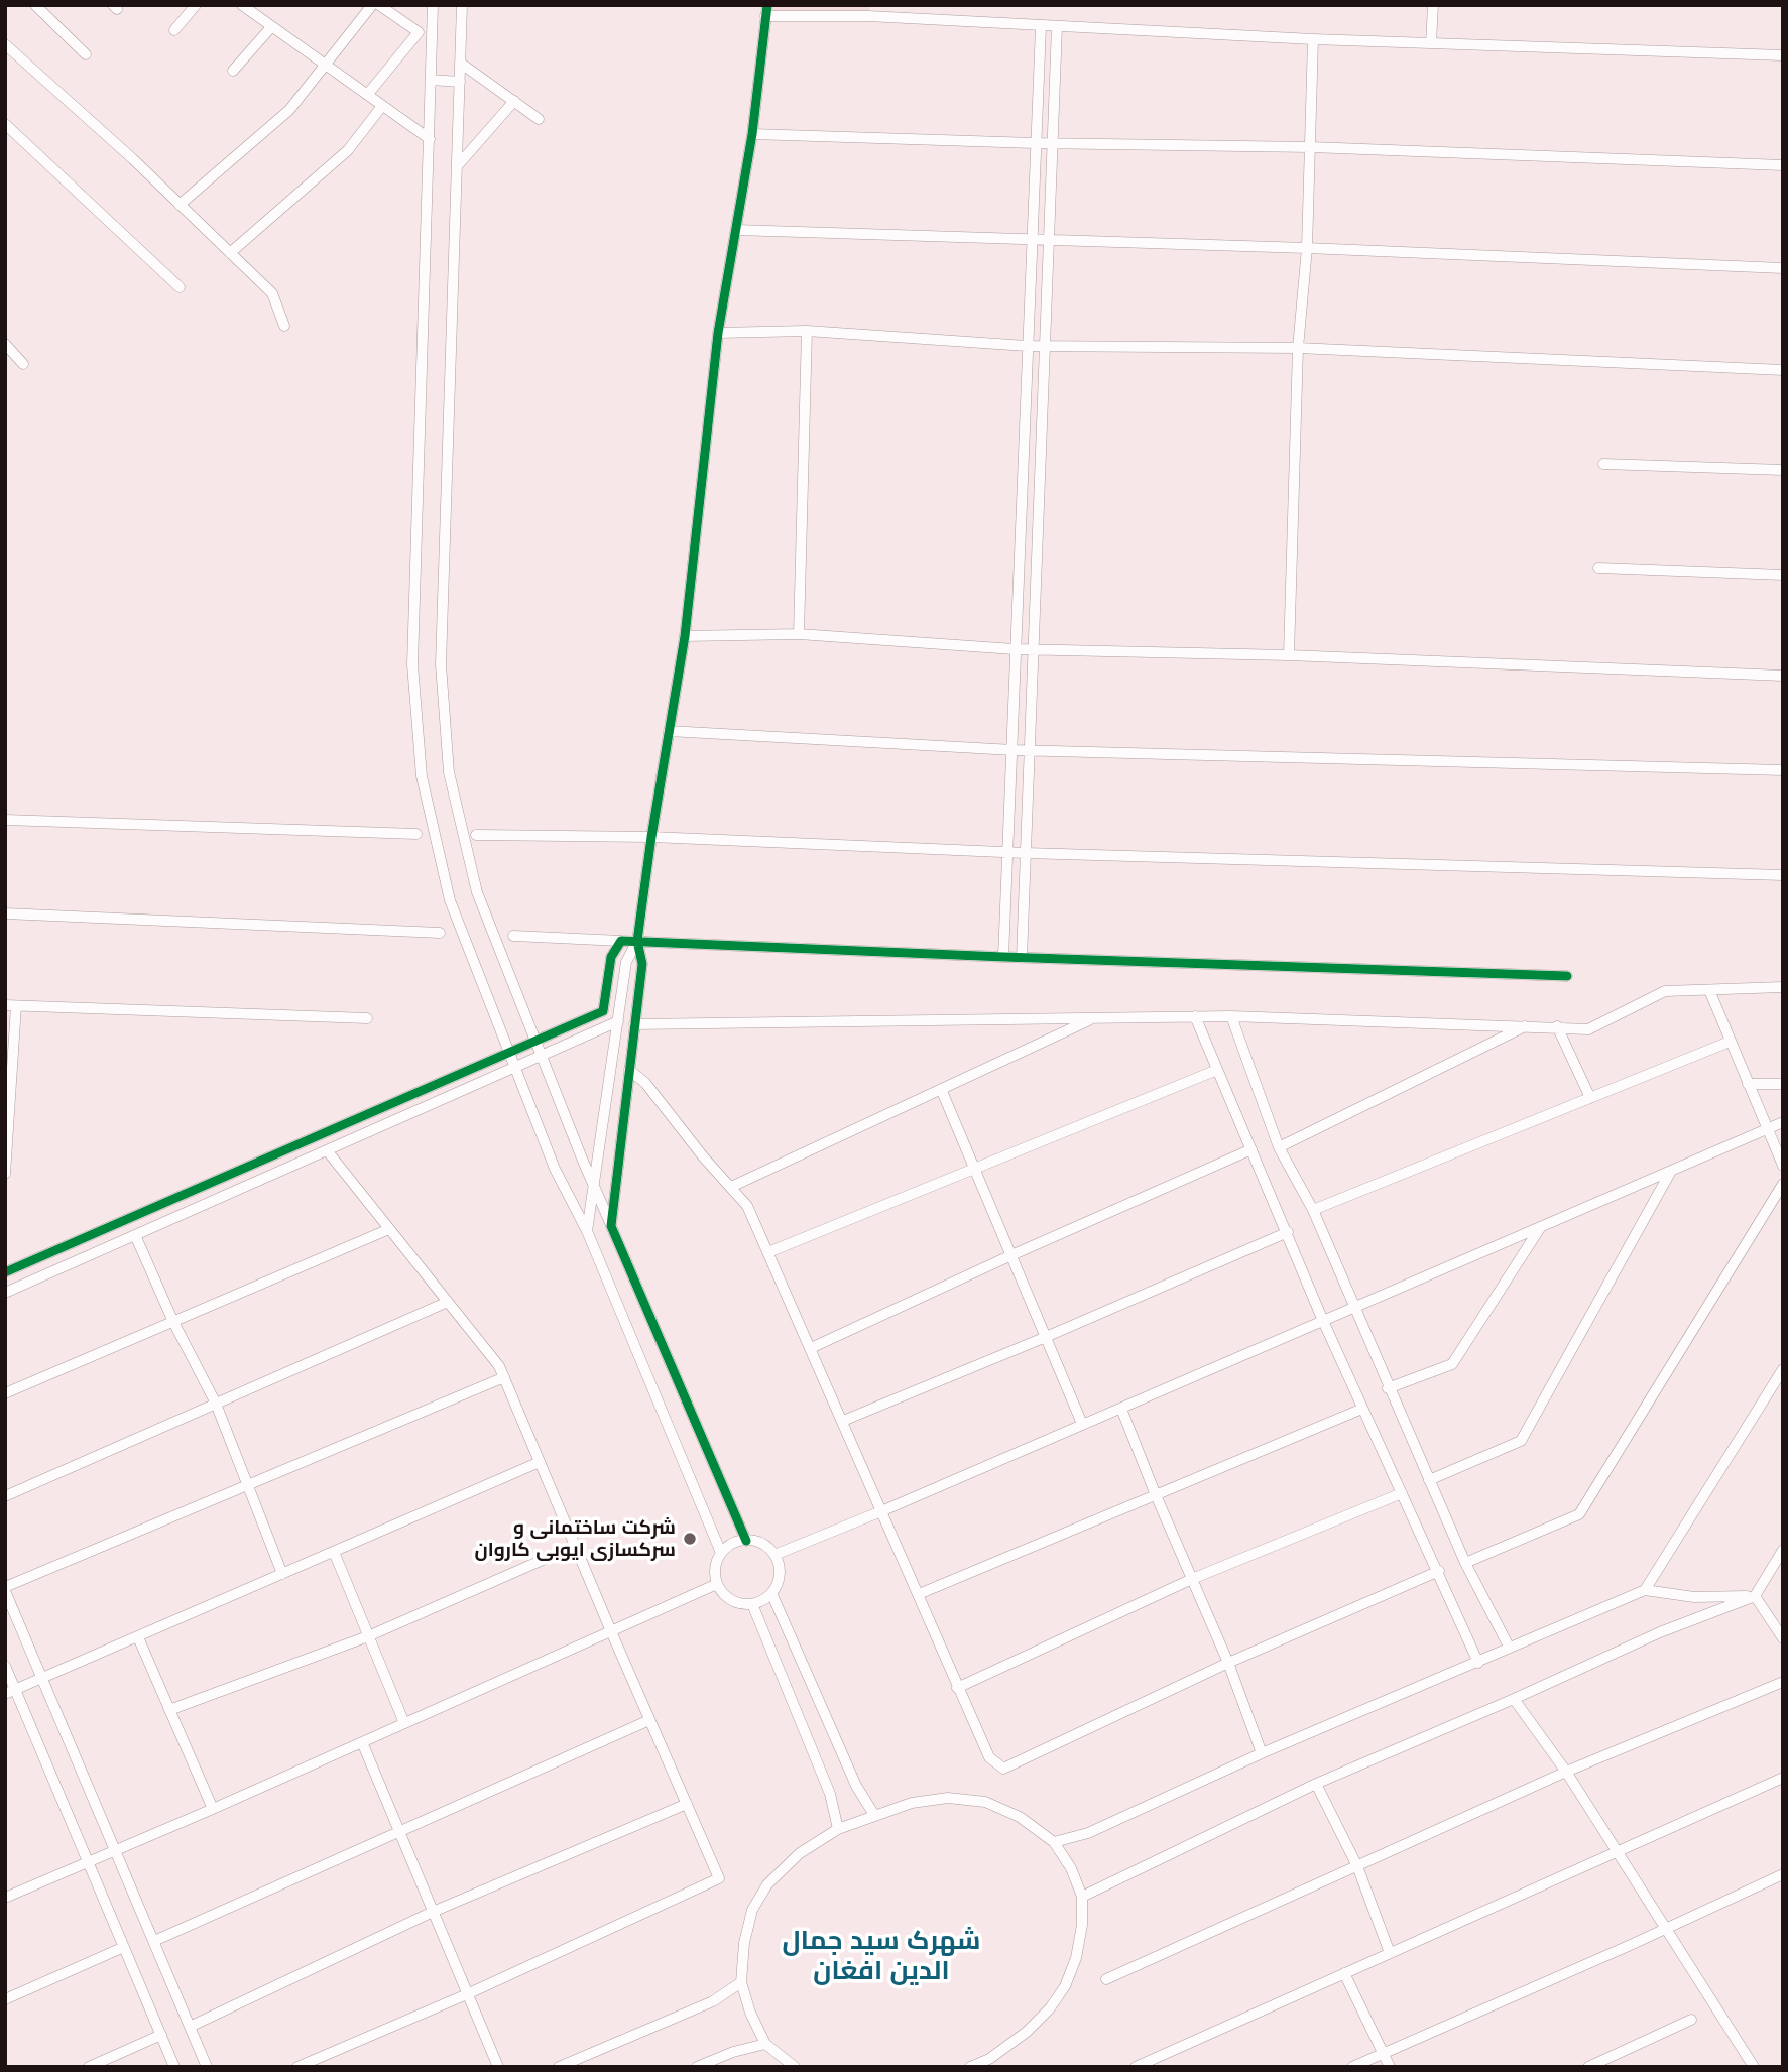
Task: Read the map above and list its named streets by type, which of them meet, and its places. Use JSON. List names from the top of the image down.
{
  "districts": ["شهرک سید جمال الدین افغان"],
  "places": ["شرکت ساختمانی و سرکسازی ایوبی کاروان"]
}
